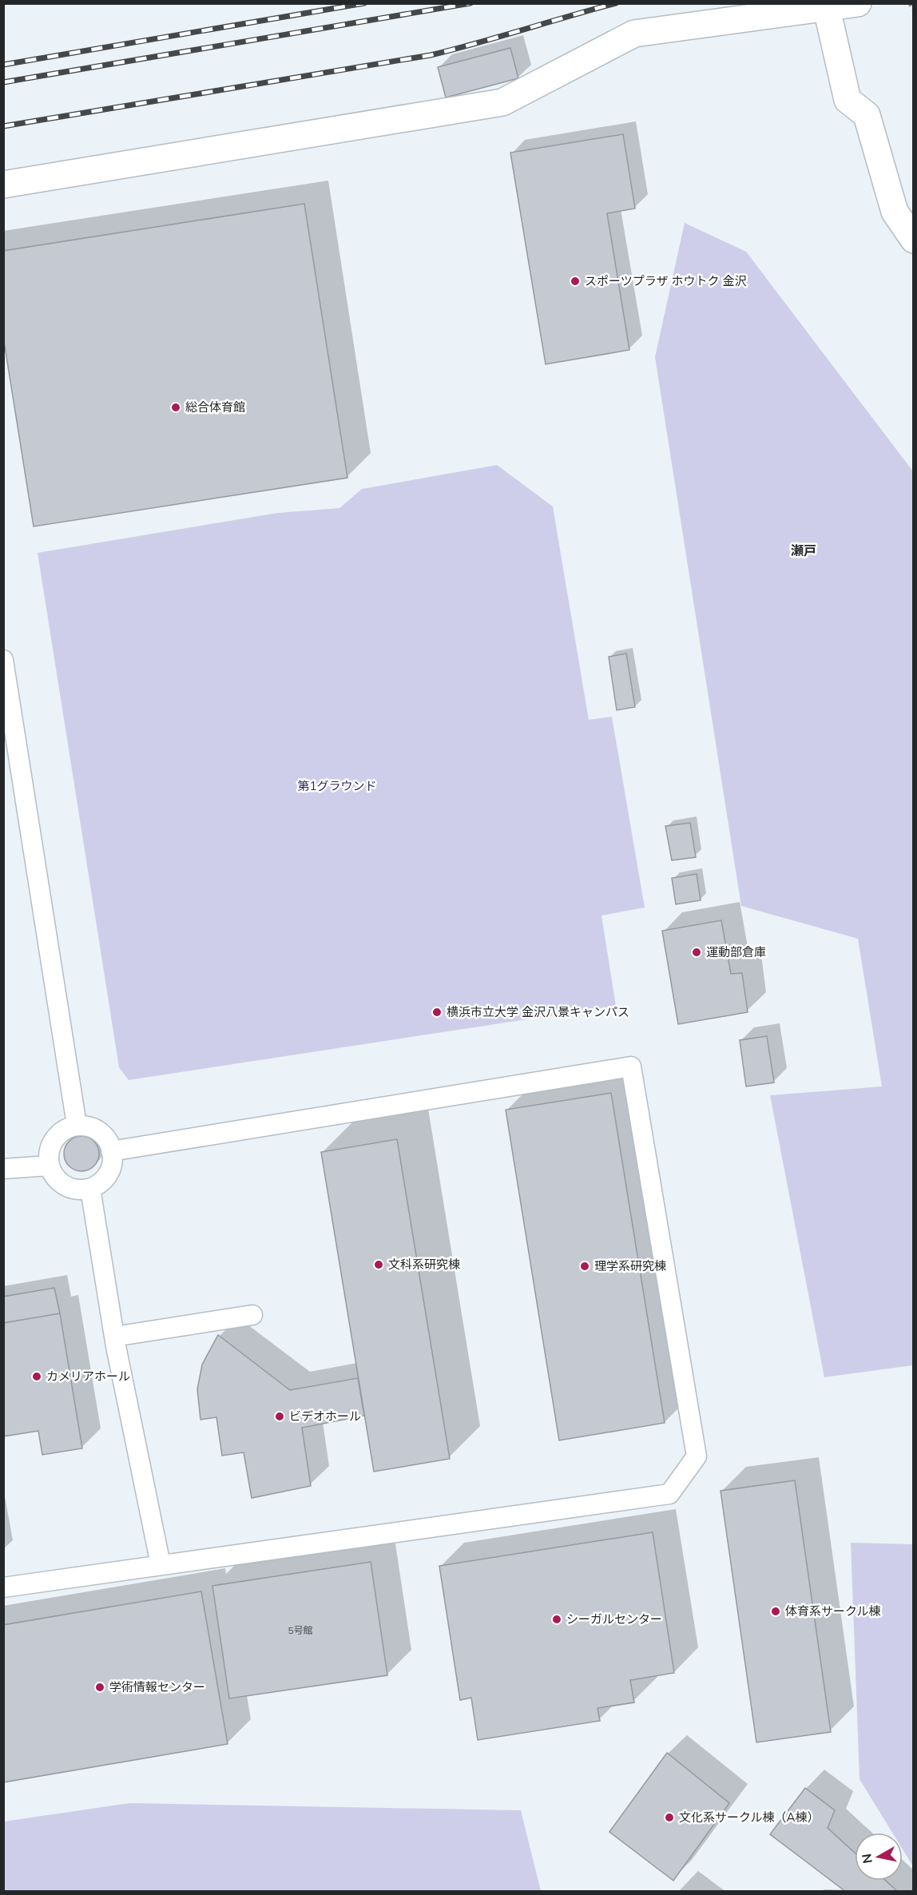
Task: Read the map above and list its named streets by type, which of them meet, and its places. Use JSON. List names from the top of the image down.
{
  "districts": ["瀬戸"],
  "parks": ["第1グラウンド"],
  "places": [
    "スポーツプラザ ホウトク 金沢",
    "総合体育館",
    "運動部倉庫",
    "横浜市立大学 金沢八景キャンパス",
    "文科系研究棟",
    "理学系研究棟",
    "カメリアホール",
    "ビデオホール",
    "体育系サークル棟",
    "シーガルセンター",
    "学術情報センター",
    "文化系サークル棟（A棟）"
  ],
  "house_numbers": ["5号館"],
  "north": "left"
}
